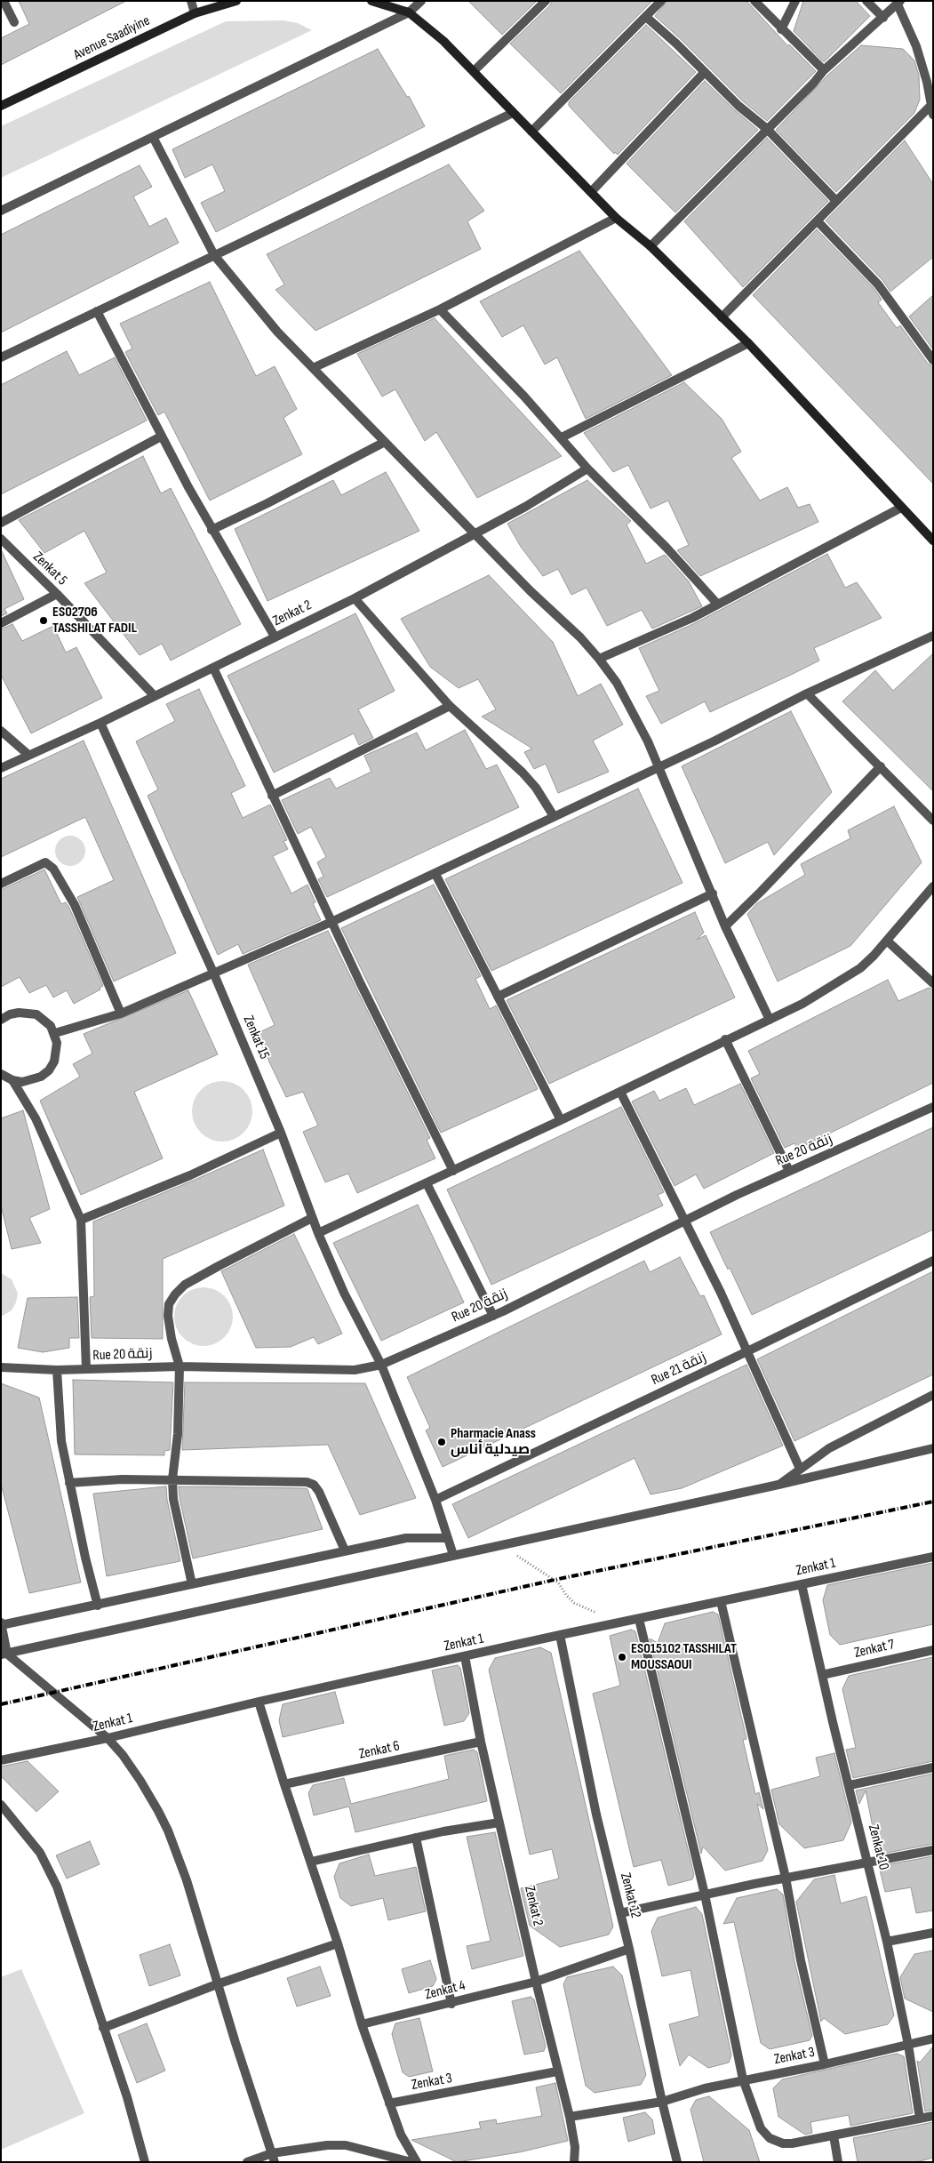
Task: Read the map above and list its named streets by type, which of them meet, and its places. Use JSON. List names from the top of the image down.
{
  "streets": {
    "main road": ["Avenue Saadiyine"],
    "street": [
      "Zenkat 5",
      "Zenkat 2",
      "Zenkat 15",
      "Rue 20 زنقة",
      "Rue 21 زنقة",
      "Zenkat 1",
      "Zenkat 7",
      "Zenkat 6",
      "Zenkat 10",
      "Zenkat 12",
      "Zenkat 4",
      "Zenkat 3"
    ]
  },
  "crossings": [
    ["Zenkat 5", "Zenkat 2"],
    ["Zenkat 2", "Zenkat 15"],
    ["Zenkat 2", "Zenkat 1"],
    ["Zenkat 2", "Zenkat 6"],
    ["Zenkat 2", "Zenkat 4"],
    ["Zenkat 2", "Zenkat 3"],
    ["Zenkat 15", "Rue 20 زنقة"],
    ["Zenkat 15", "Rue 21 زنقة"],
    ["Zenkat 1", "Zenkat 10"],
    ["Zenkat 1", "Zenkat 12"],
    ["Zenkat 7", "Zenkat 10"],
    ["Zenkat 10", "Zenkat 3"],
    ["Zenkat 12", "Zenkat 4"],
    ["Zenkat 12", "Zenkat 3"]
  ],
  "places": ["ES02706 TASSHILAT FADIL", "Pharmacie Anass صيدلية أناس", "ES015102 TASSHILAT MOUSSAOUI"]
}
